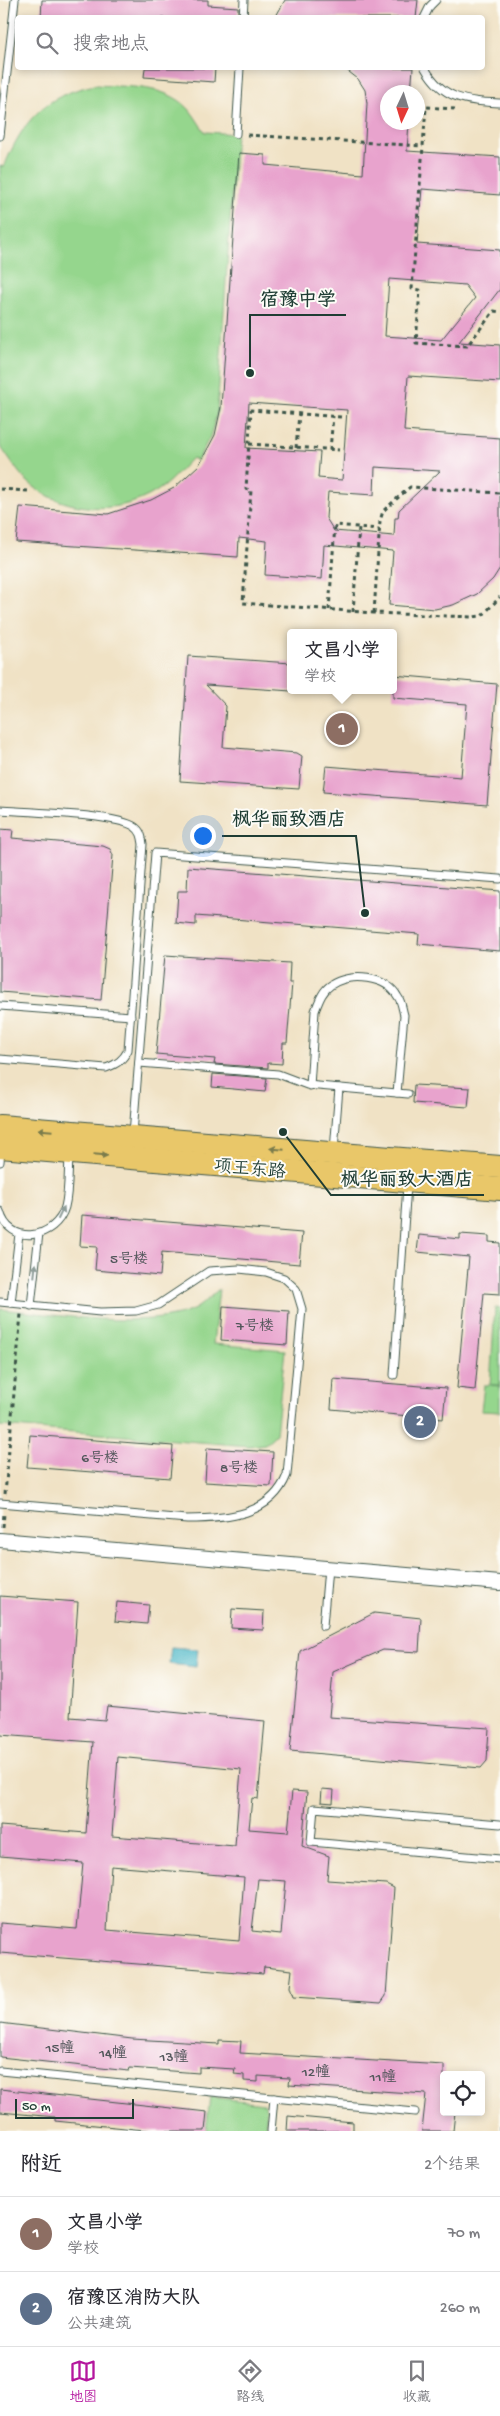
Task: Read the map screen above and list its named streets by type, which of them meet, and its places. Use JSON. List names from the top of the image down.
{
  "streets": {
    "main road": ["项王东路"]
  },
  "places": ["宿豫中学", "枫华丽致酒店", "枫华丽致大酒店"],
  "house_numbers": [
    "5号楼",
    "7号楼",
    "6号楼",
    "8号楼",
    "15幢",
    "14幢",
    "13幢",
    "12幢",
    "11幢"
  ],
  "scale_bar": "50 m",
  "north": "bottom",
  "page": {
    "search": "搜索地点",
    "popup": ["文昌小学", "学校"],
    "pins": ["1", "2"],
    "scale": "50 m",
    "heading": ["附近", "2个结果"],
    "list": [
      {
        "mark": "1",
        "name": "文昌小学",
        "note": "学校",
        "value": "70 m"
      },
      {
        "mark": "2",
        "name": "宿豫区消防大队",
        "note": "公共建筑",
        "value": "260 m"
      }
    ],
    "nav": ["地图", "路线", "收藏"]
  }
}
